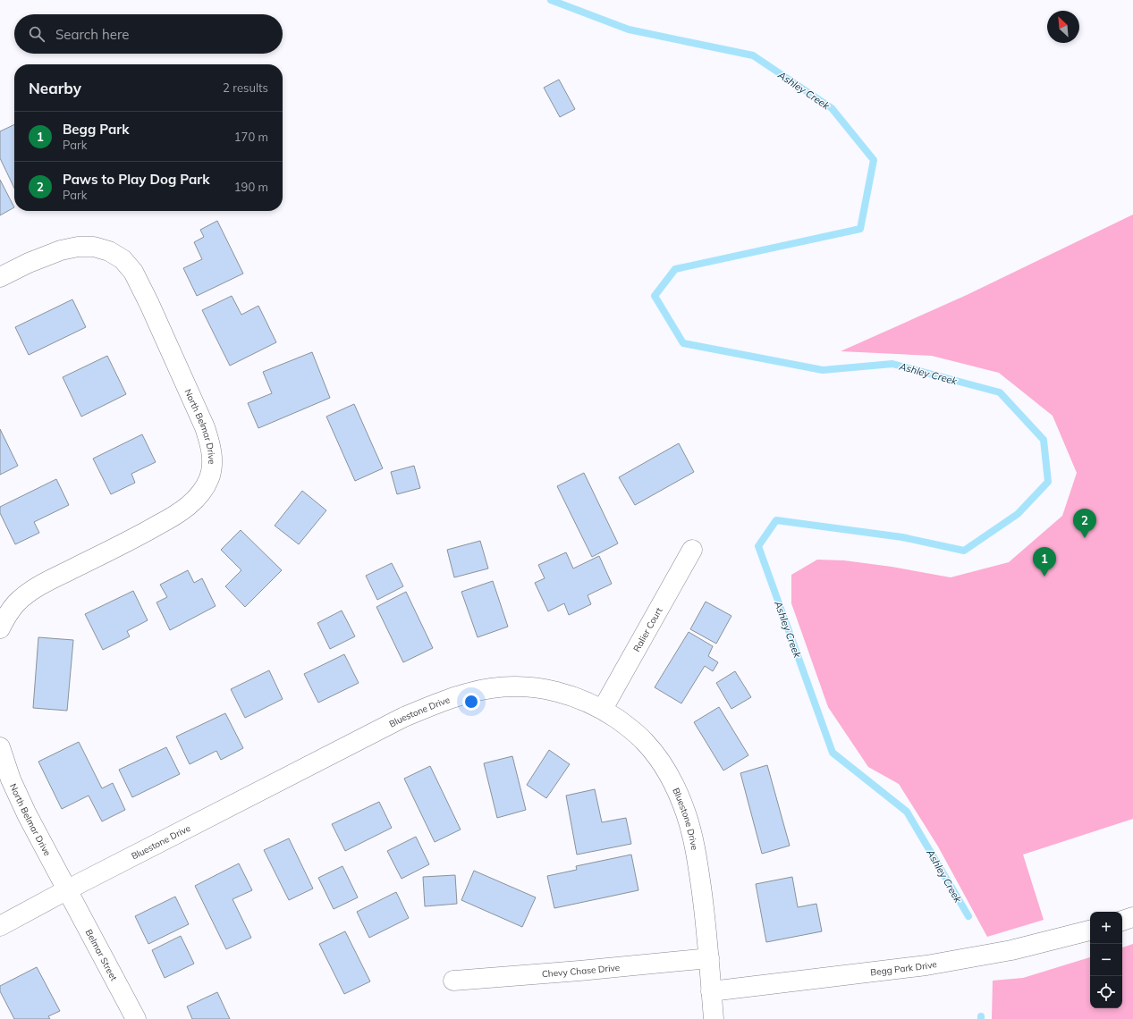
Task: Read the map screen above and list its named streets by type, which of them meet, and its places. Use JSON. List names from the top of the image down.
{
  "streets": {
    "street": [
      "North Belmar Drive",
      "Ralier Court",
      "Bluestone Drive",
      "Belmar Street",
      "Begg Park Drive",
      "Chevy Chase Drive"
    ]
  },
  "crossings": [
    ["North Belmar Drive", "Bluestone Drive"],
    ["North Belmar Drive", "Belmar Street"],
    ["Ralier Court", "Bluestone Drive"],
    ["Bluestone Drive", "Belmar Street"],
    ["Bluestone Drive", "Begg Park Drive"],
    ["Bluestone Drive", "Chevy Chase Drive"]
  ],
  "water": ["Ashley Creek"],
  "north": "top left",
  "page": {
    "search": "Search here",
    "heading": ["Nearby", "2 results"],
    "list": [
      {
        "mark": "1",
        "name": "Begg Park",
        "note": "Park",
        "value": "170 m"
      },
      {
        "mark": "2",
        "name": "Paws to Play Dog Park",
        "note": "Park",
        "value": "190 m"
      }
    ],
    "pins": ["2", "1"],
    "map_buttons": ["+", "−"]
  }
}
